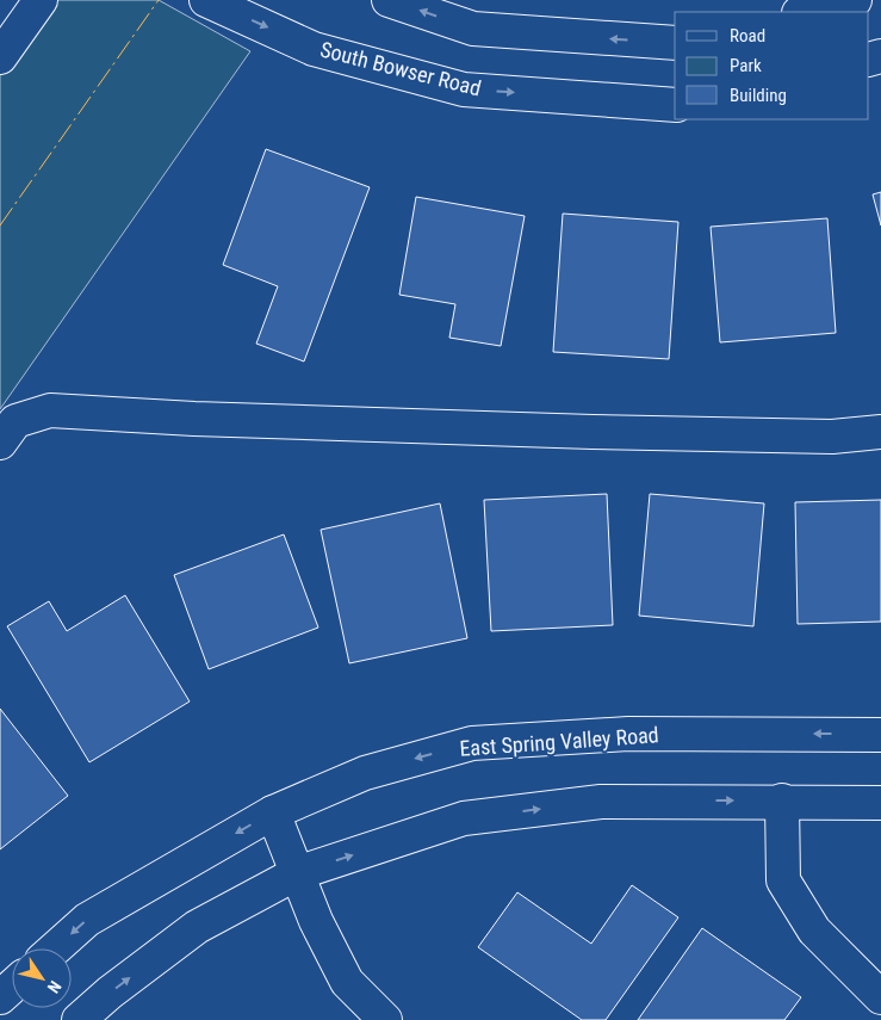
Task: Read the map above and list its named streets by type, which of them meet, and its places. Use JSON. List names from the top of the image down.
{
  "streets": {
    "street": ["South Bowser Road", "East Spring Valley Road"]
  },
  "legend": ["Road", "Park", "Building"],
  "north": "bottom right"
}
